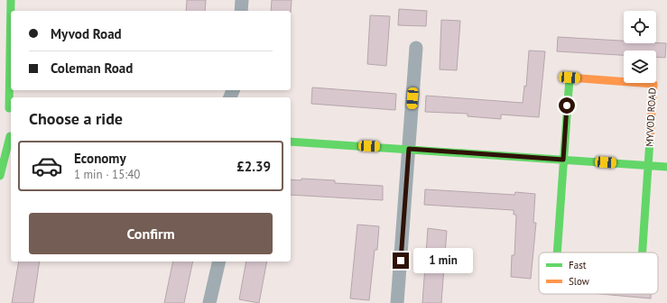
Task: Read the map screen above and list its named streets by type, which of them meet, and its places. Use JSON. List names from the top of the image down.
{
  "streets": {
    "street": ["MYVOD ROAD"]
  },
  "legend": ["Fast", "Slow"],
  "page": {
    "banner": ["Myvod Road", "Coleman Road"],
    "heading": "Choose a ride",
    "list": [
      {
        "name": "Economy",
        "note": "1 min · 15:40",
        "value": "£2.39"
      }
    ],
    "buttons": "Confirm",
    "bubble": "1 min"
  }
}
